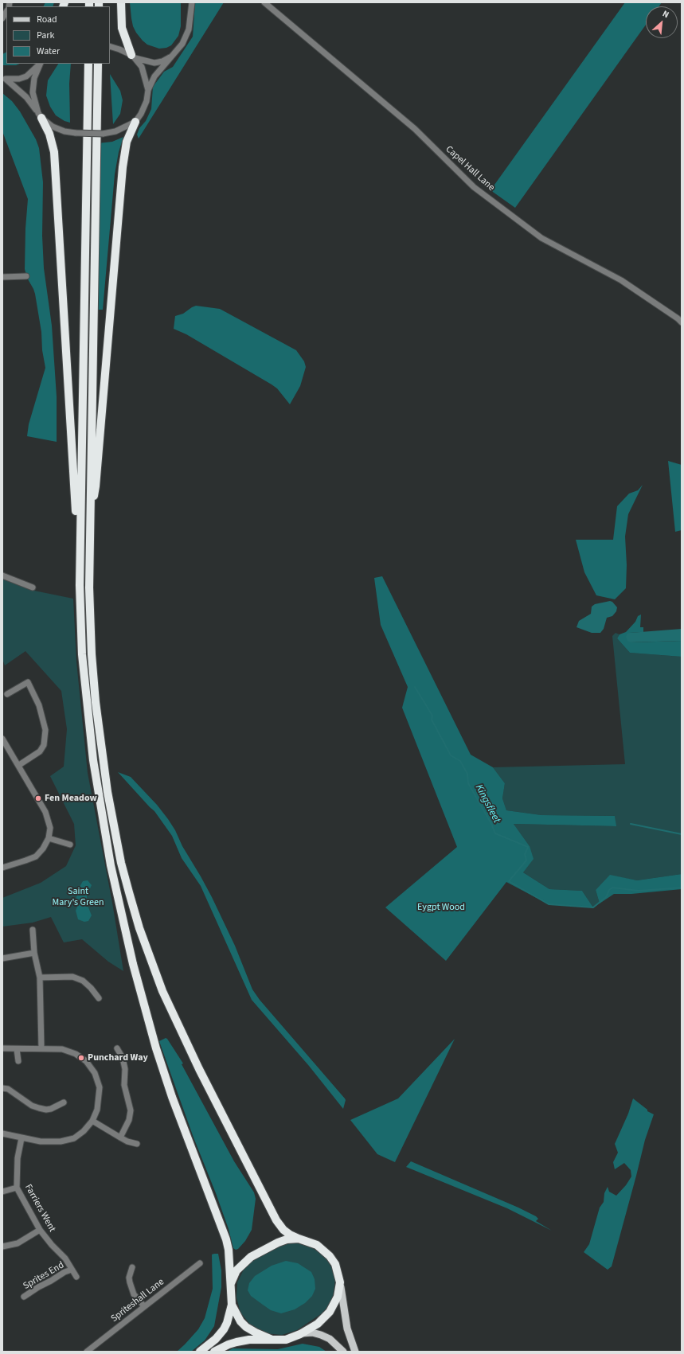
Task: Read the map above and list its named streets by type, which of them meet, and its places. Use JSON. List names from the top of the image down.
{
  "streets": {
    "street": [
      "Capel Hall Lane",
      "Farriers Went",
      "Sprites End",
      "Spriteshall Lane"
    ]
  },
  "crossings": [
    ["Farriers Went", "Sprites End"]
  ],
  "water": ["Kingsfleet"],
  "parks": ["Saint Mary's Green", "Eygpt Wood"],
  "places": ["Fen Meadow", "Punchard Way"],
  "legend": ["Road", "Park", "Water"],
  "north": "top right"
}
